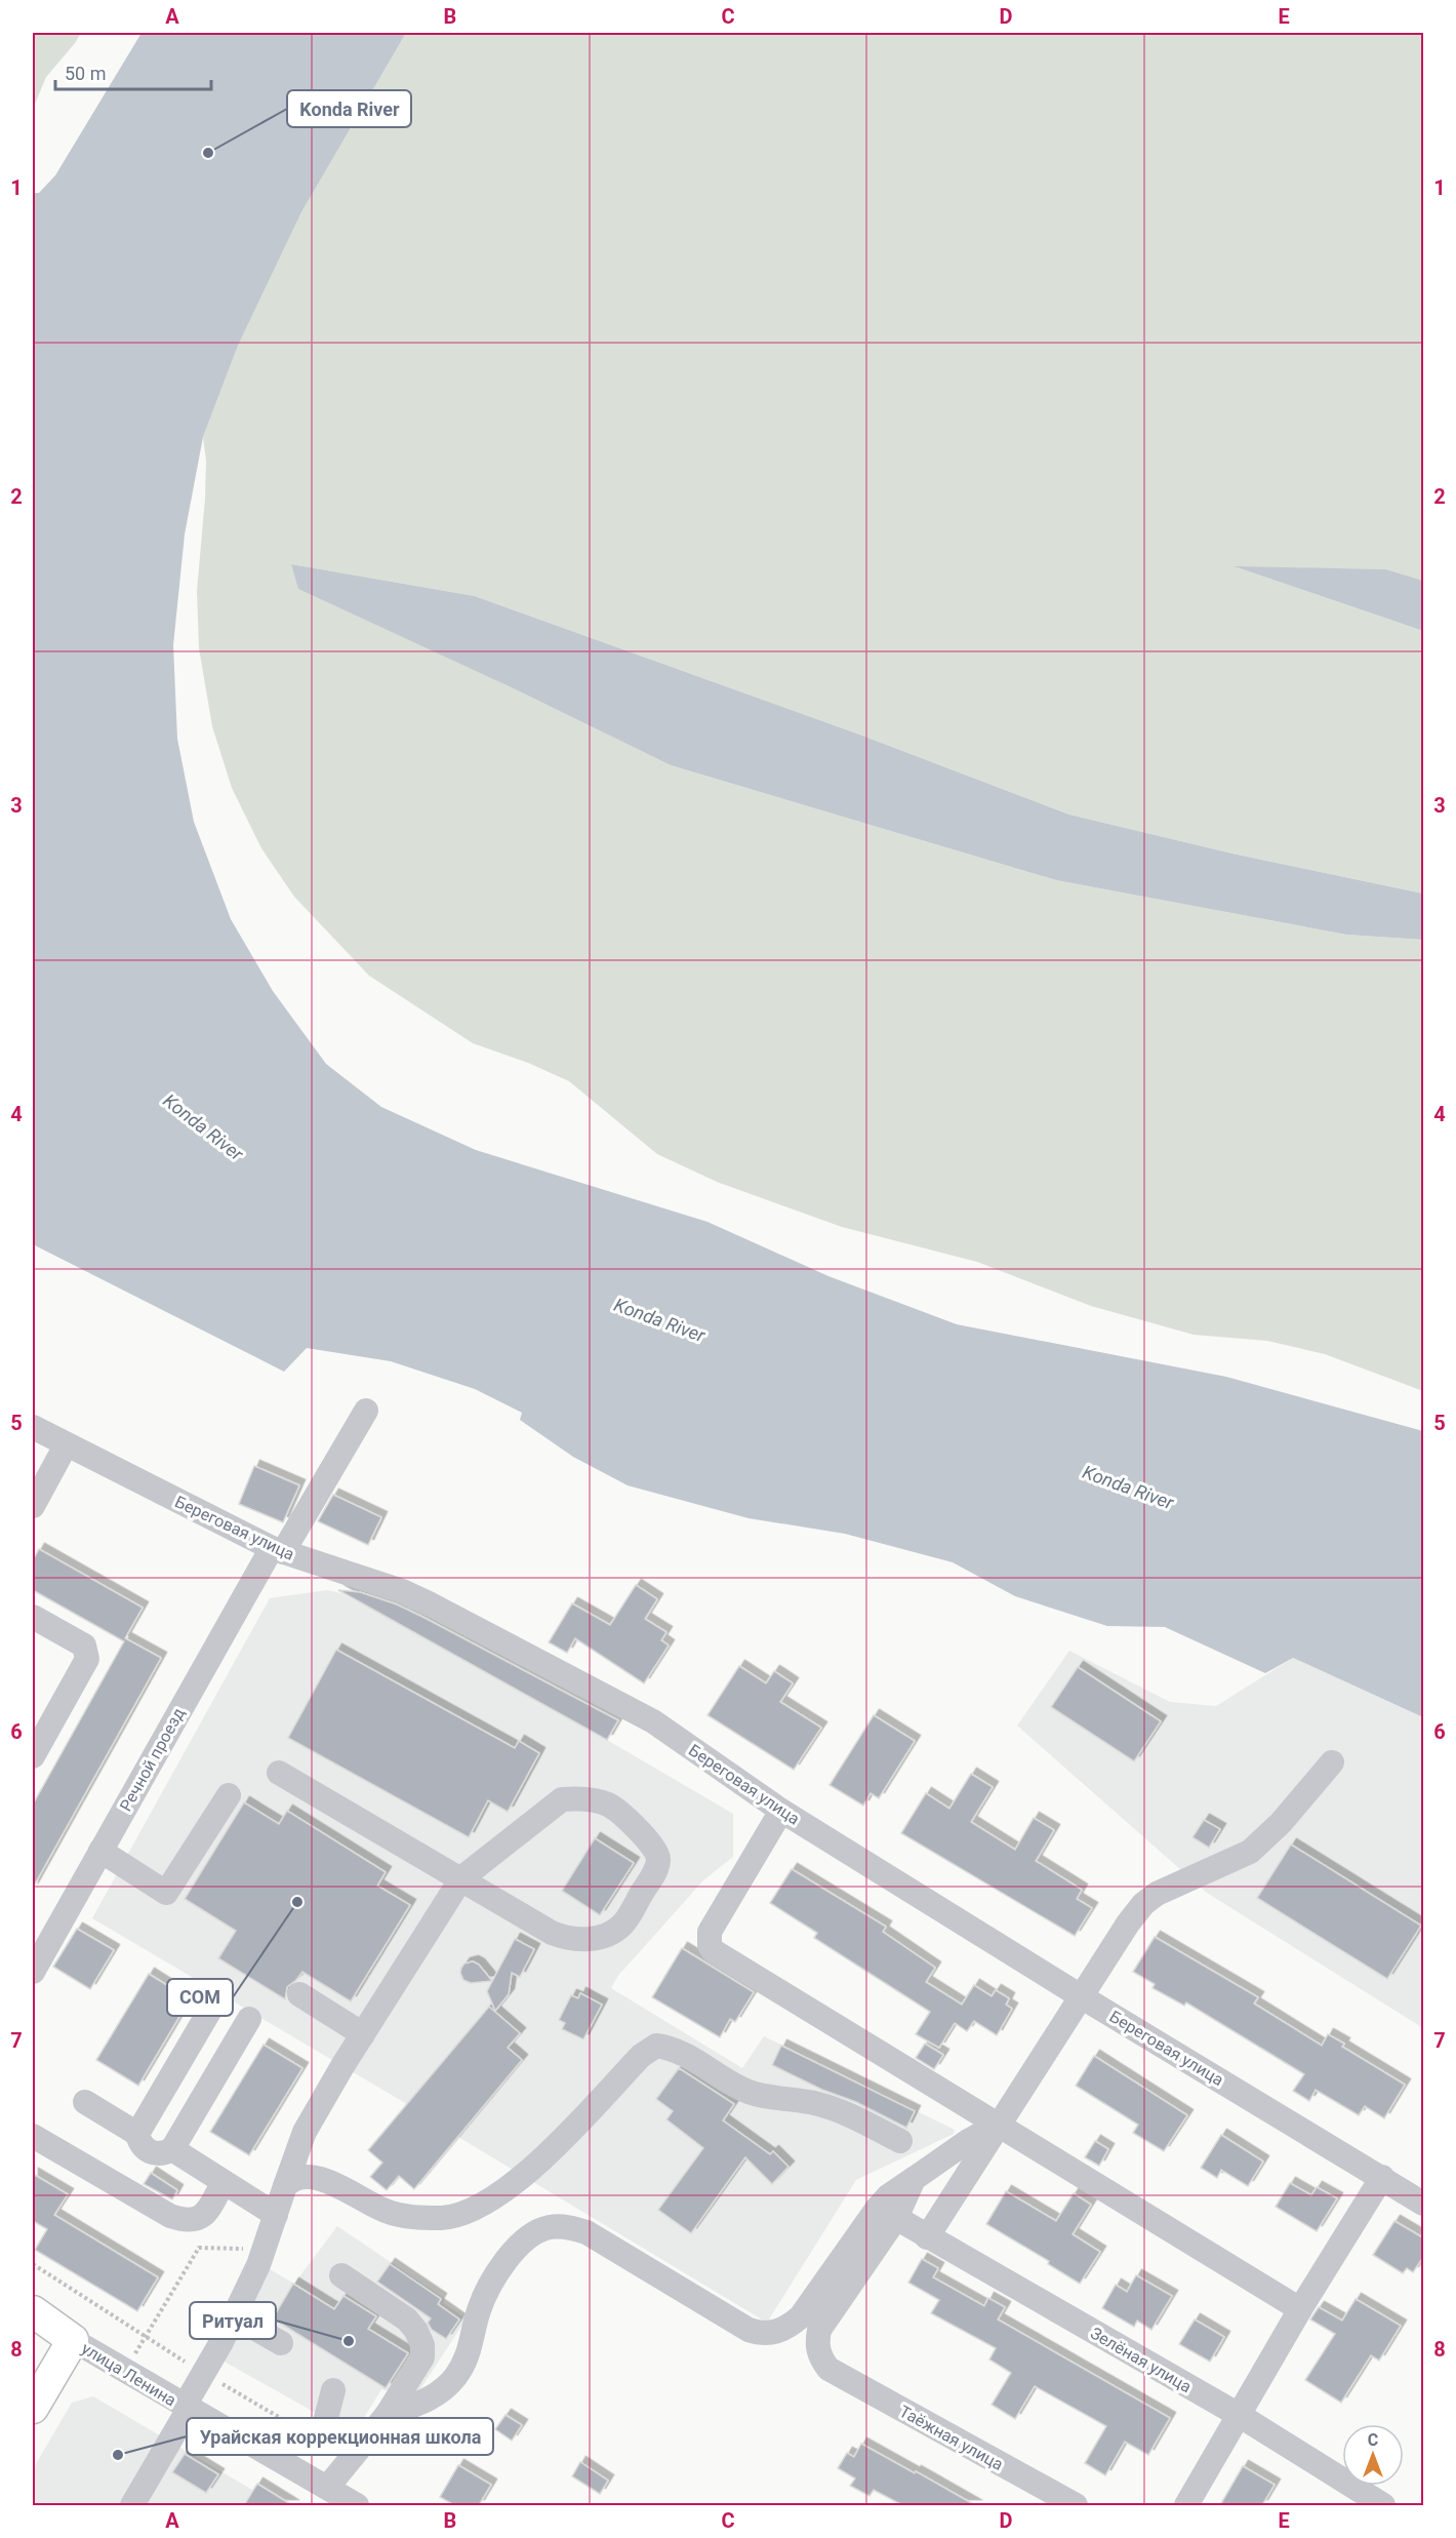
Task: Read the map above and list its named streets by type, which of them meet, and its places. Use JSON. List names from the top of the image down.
{
  "streets": {
    "main road": ["улица Ленина"],
    "street": [
      "Береговая улица",
      "Речной проезд",
      "Зелёная улица",
      "Таёжная улица"
    ]
  },
  "crossings": [
    ["Береговая улица", "Речной проезд"],
    ["Зелёная улица", "Таёжная улица"]
  ],
  "water": ["Konda River"],
  "places": [
    "Konda River",
    "СОМ",
    "Ритуал",
    "Урайская коррекционная школа"
  ],
  "scale_bar": "50 m",
  "north": "top",
  "grid": {
    "columns": [
      "A",
      "B",
      "C",
      "D",
      "E"
    ],
    "rows": [
      "1",
      "2",
      "3",
      "4",
      "5",
      "6",
      "7",
      "8"
    ]
  }
}
